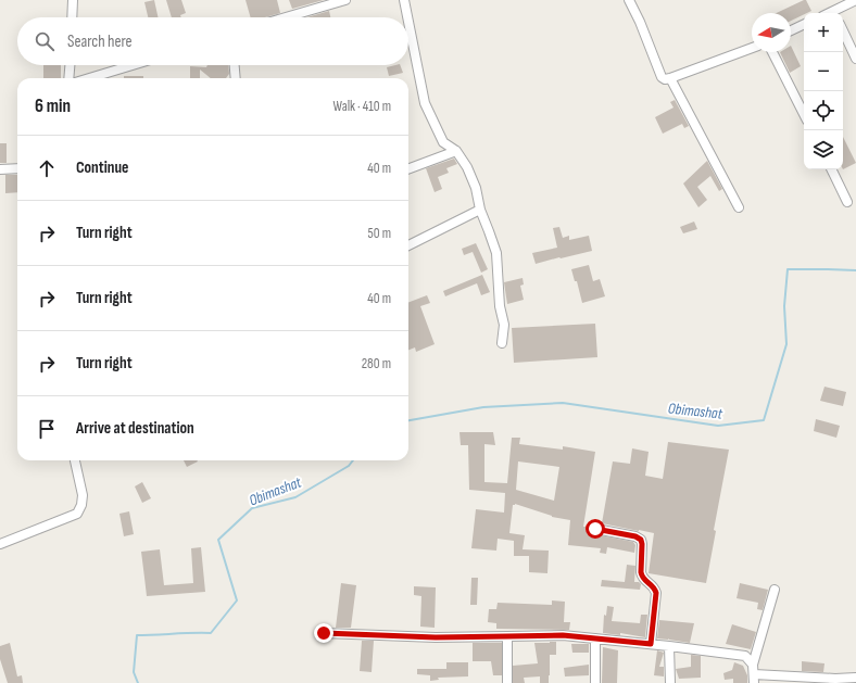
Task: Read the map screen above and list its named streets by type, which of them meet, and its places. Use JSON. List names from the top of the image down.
{
  "water": ["Obimashat"],
  "north": "left",
  "page": {
    "map_buttons": ["+", "−"],
    "search": "Search here",
    "heading": ["6 min", "Walk · 410 m"],
    "list": [
      ["Continue", "40 m"],
      ["Turn right", "50 m"],
      ["Turn right", "40 m"],
      ["Turn right", "280 m"],
      "Arrive at destination"
    ]
  }
}
